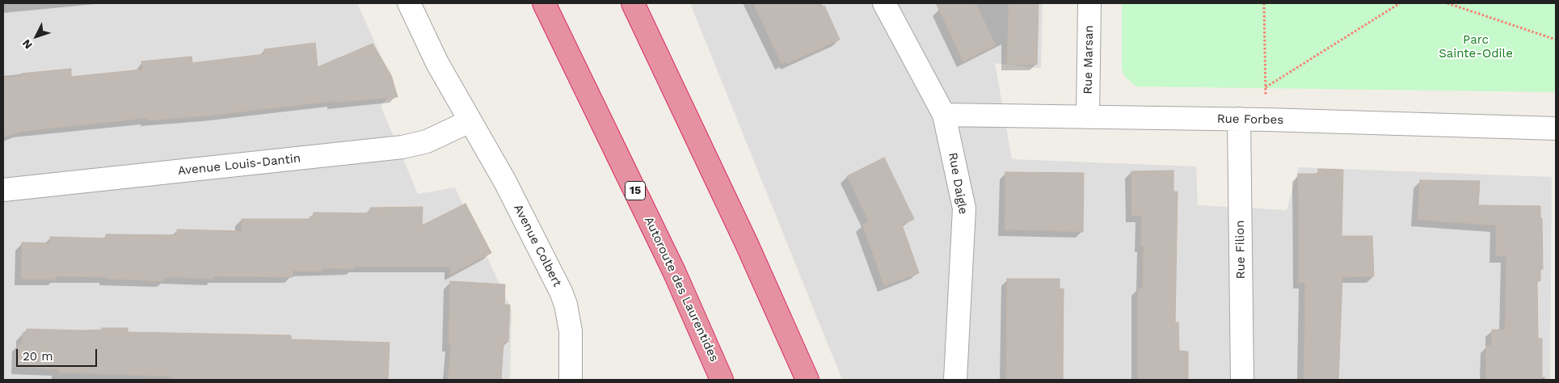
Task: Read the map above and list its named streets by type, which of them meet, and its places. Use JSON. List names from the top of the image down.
{
  "streets": {
    "highway": ["15", "Autoroute des Laurentides"],
    "street": [
      "Rue Marsan",
      "Rue Forbes",
      "Avenue Louis-Dantin",
      "Rue Daigle",
      "Avenue Colbert",
      "Rue Filion"
    ]
  },
  "crossings": [
    ["Rue Marsan", "Rue Forbes"],
    ["Rue Forbes", "Rue Daigle"],
    ["Rue Forbes", "Rue Filion"],
    ["Avenue Louis-Dantin", "Avenue Colbert"]
  ],
  "parks": ["Parc Sainte-Odile"],
  "scale_bar": "20 m",
  "north": "bottom left"
}
